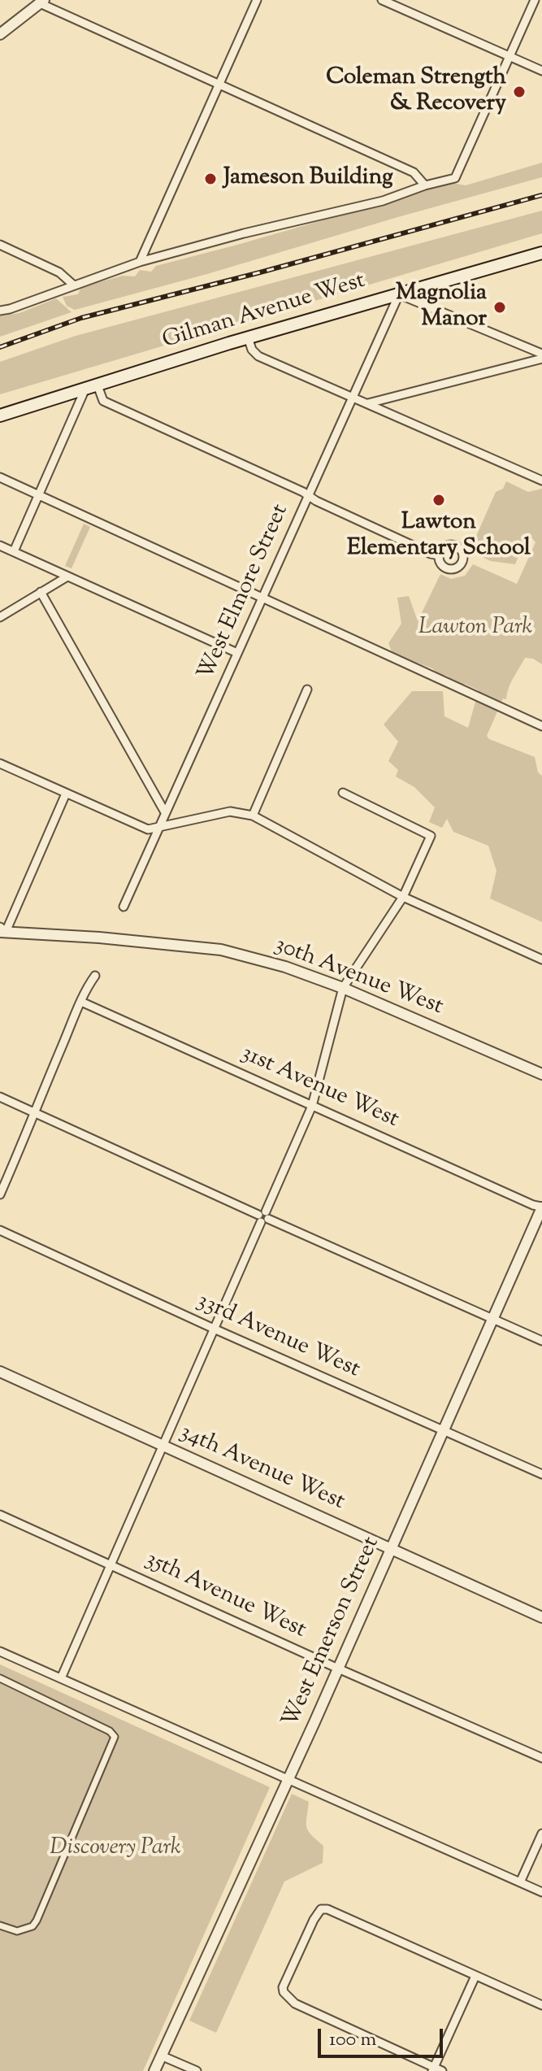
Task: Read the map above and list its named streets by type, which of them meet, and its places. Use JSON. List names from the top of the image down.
{
  "streets": {
    "main road": ["Gilman Avenue West"],
    "street": [
      "West Elmore Street",
      "30th Avenue West",
      "31st Avenue West",
      "33rd Avenue West",
      "34th Avenue West",
      "35th Avenue West",
      "West Emerson Street"
    ]
  },
  "crossings": [
    ["Gilman Avenue West", "West Elmore Street"],
    ["31st Avenue West", "West Emerson Street"],
    ["33rd Avenue West", "West Emerson Street"],
    ["34th Avenue West", "West Emerson Street"],
    ["35th Avenue West", "West Emerson Street"]
  ],
  "parks": ["Lawton Park", "Discovery Park"],
  "places": [
    "Coleman Strength & Recovery",
    "Jameson Building",
    "Magnolia Manor",
    "Lawton Elementary School"
  ],
  "scale_bar": "100 m"
}
